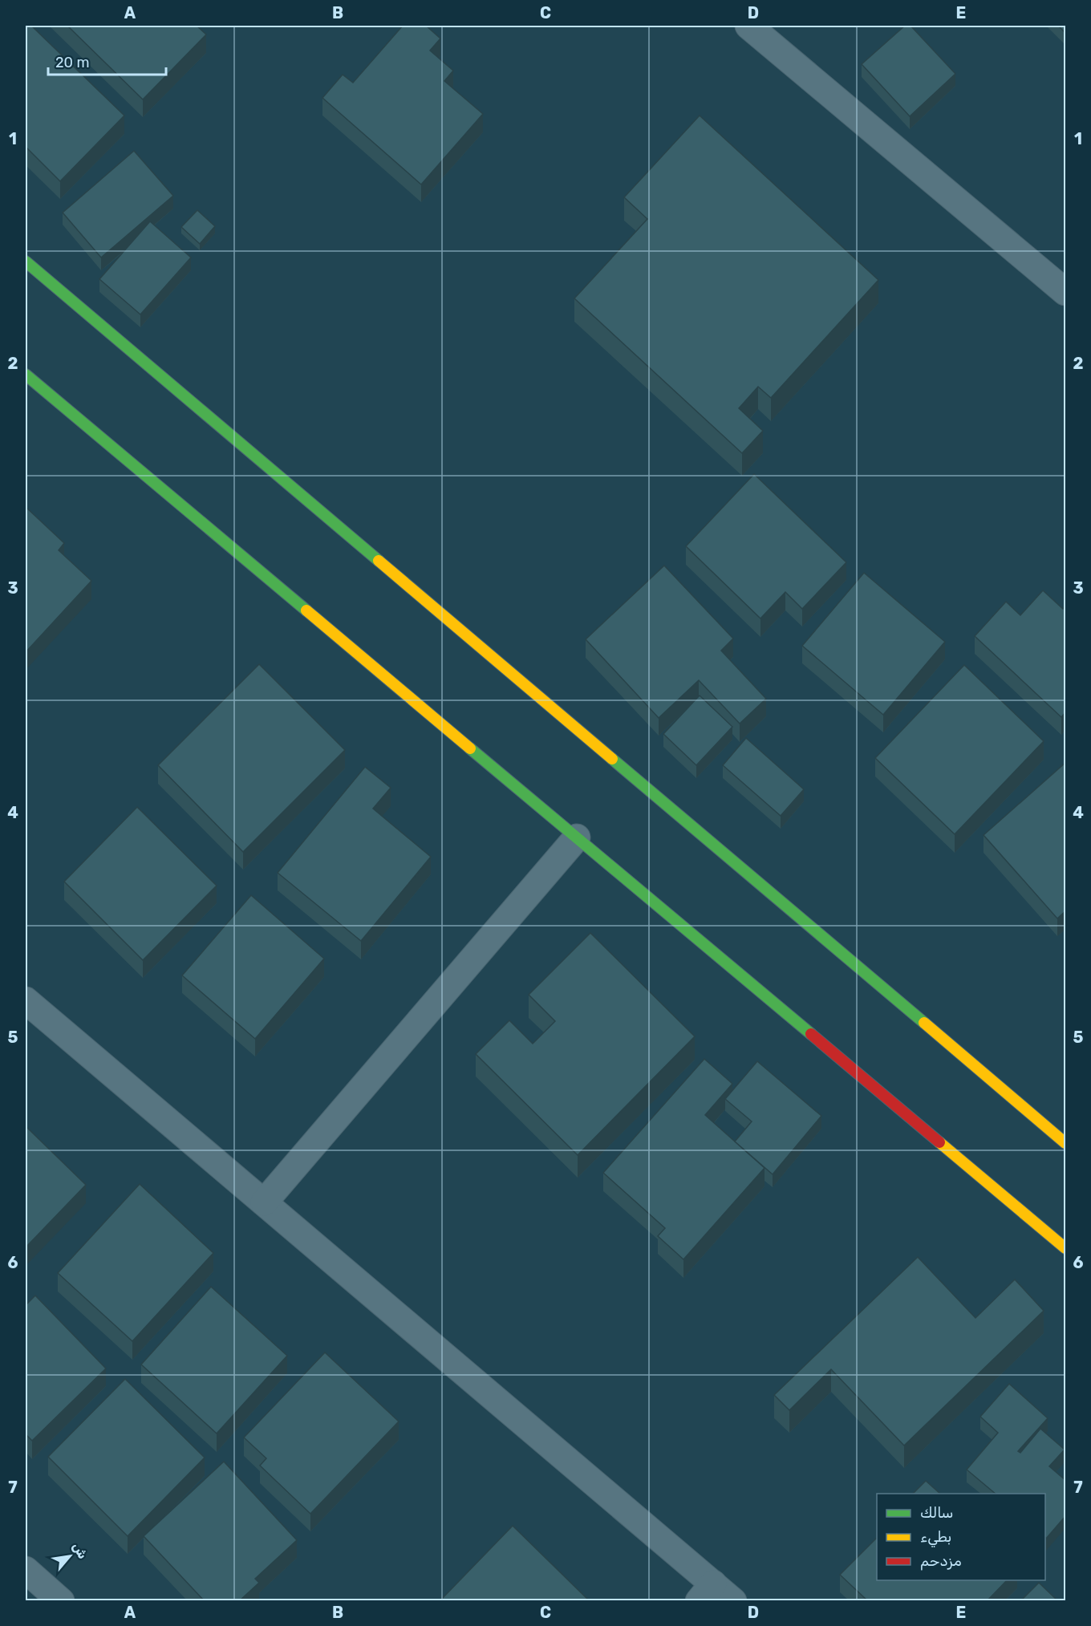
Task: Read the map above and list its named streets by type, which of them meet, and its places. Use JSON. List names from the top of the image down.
{
  "legend": ["سالك", "بطيء", "مزدحم"],
  "scale_bar": "20 m",
  "north": "top right",
  "grid": {
    "columns": [
      "A",
      "B",
      "C",
      "D",
      "E"
    ],
    "rows": [
      "1",
      "2",
      "3",
      "4",
      "5",
      "6",
      "7"
    ]
  }
}
